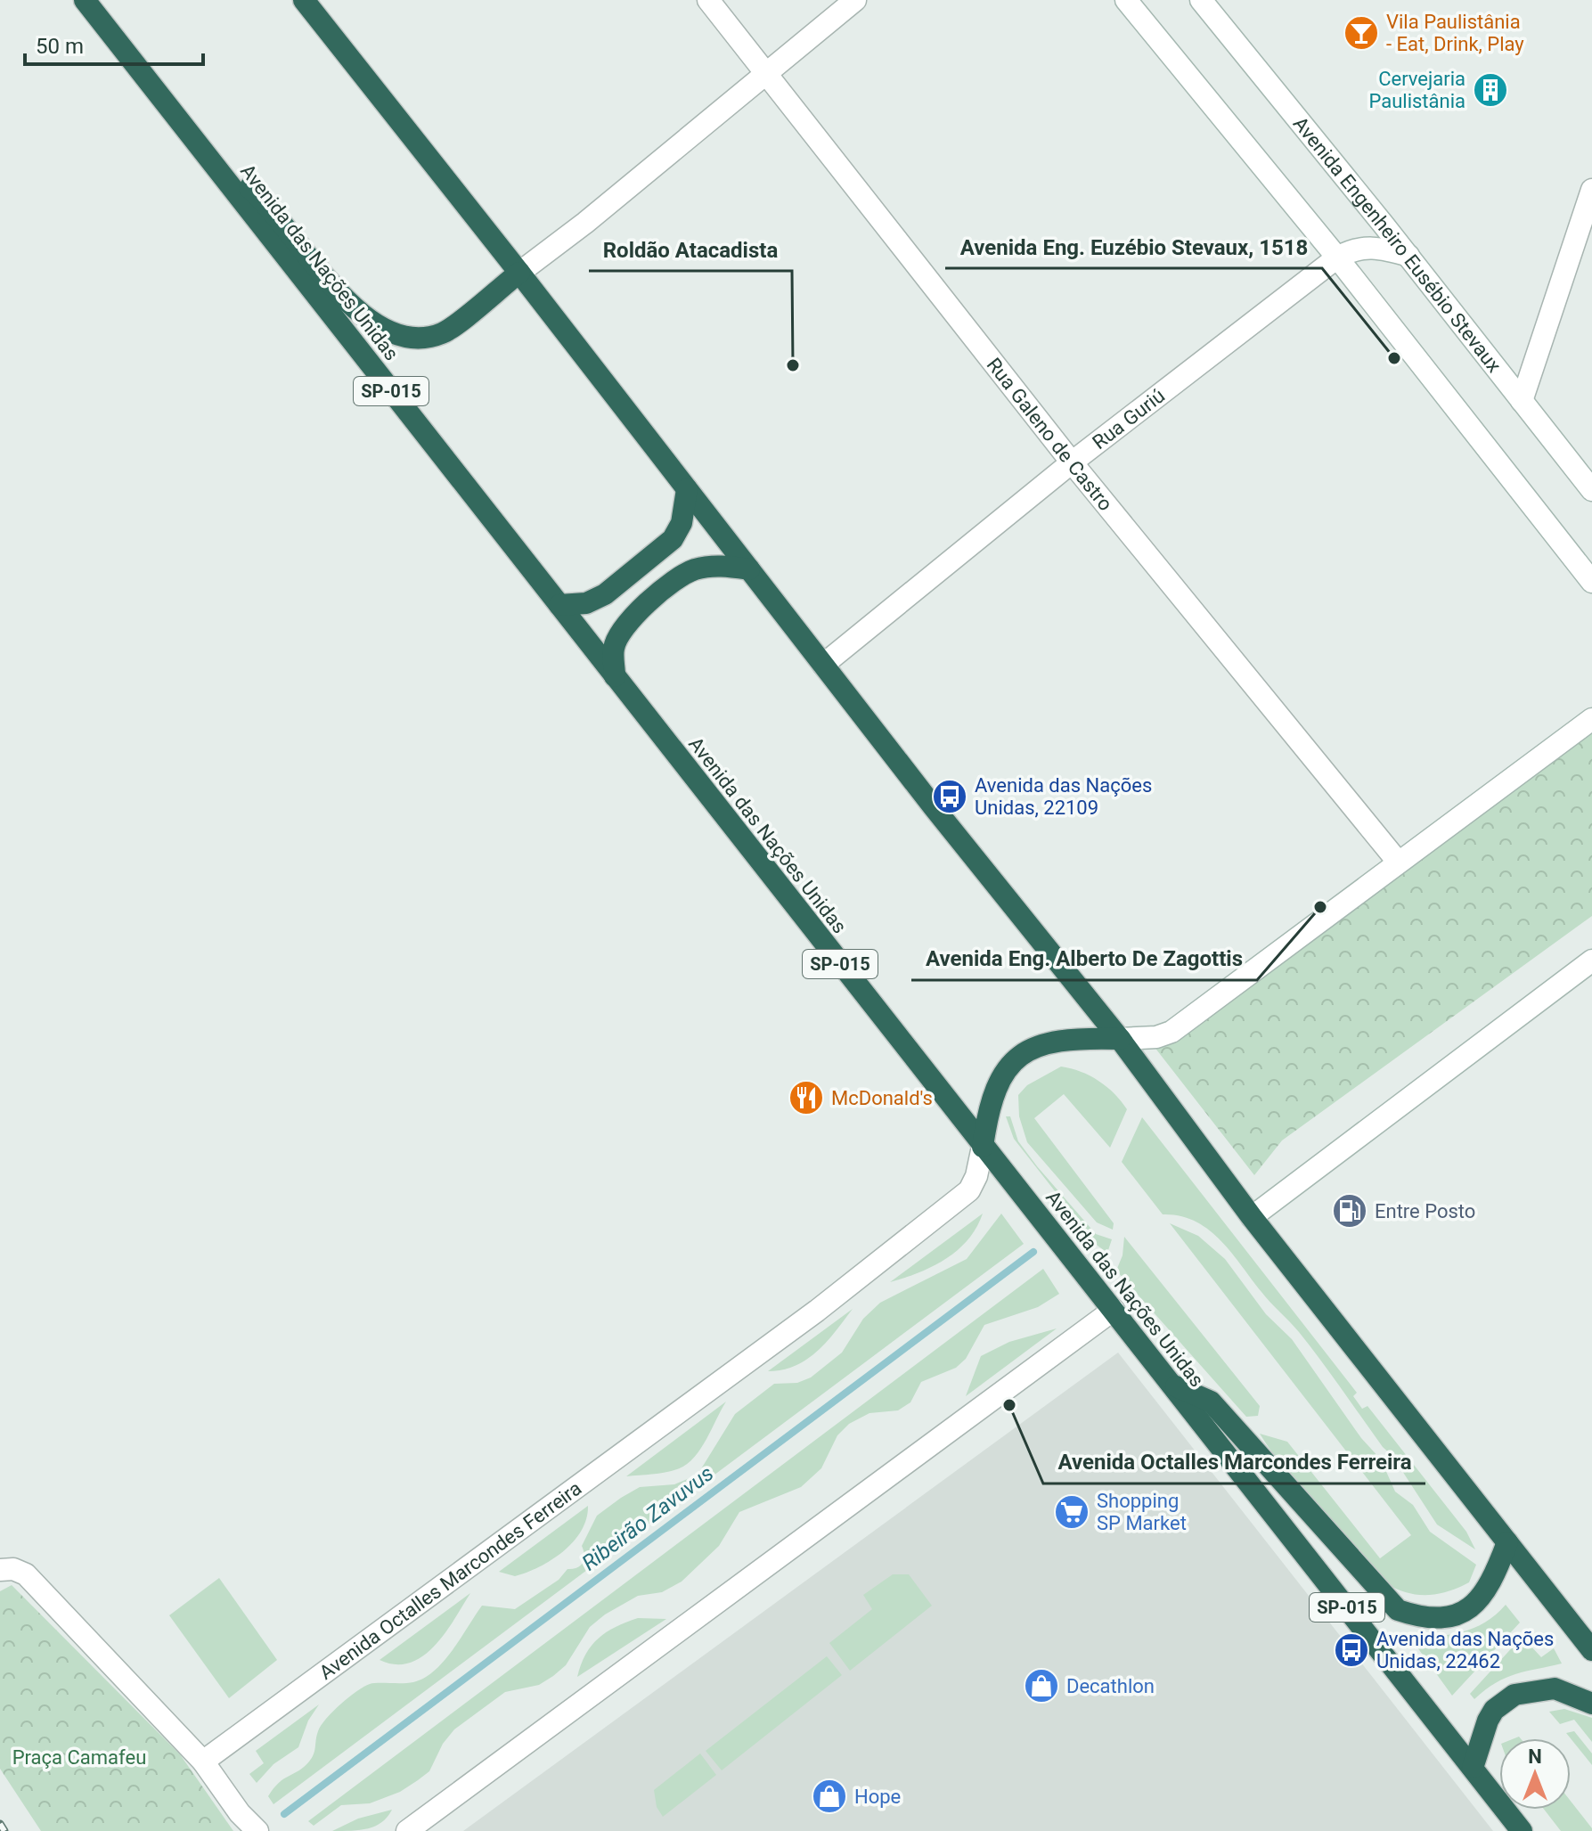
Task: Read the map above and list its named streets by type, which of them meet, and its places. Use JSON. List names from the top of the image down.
{
  "streets": {
    "highway": ["Avenida das Nações Unidas", "SP-015"],
    "street": [
      "Avenida Engenheiro Eusébio Stevaux",
      "Rua Guriú",
      "Rua Galeno de Castro",
      "Avenida Octalles Marcondes Ferreira"
    ]
  },
  "crossings": [
    ["Avenida das Nações Unidas", "Avenida Octalles Marcondes Ferreira"],
    ["Rua Guriú", "Rua Galeno de Castro"]
  ],
  "water": ["Ribeirão Zavuvus"],
  "parks": ["Praça Camafeu"],
  "places": {
    "bar": ["Vila Paulistânia - Eat, Drink, Play"],
    "building": ["Cervejaria Paulistânia"],
    "other": [
      "Avenida Eng. Euzébio Stevaux, 1518",
      "Roldão Atacadista",
      "Avenida Eng. Alberto De Zagottis",
      "Avenida Octalles Marcondes Ferreira"
    ],
    "bus stop": ["Avenida das Nações Unidas, 22109", "Avenida das Nações Unidas, 22462"],
    "restaurant": ["McDonald's"],
    "fuel station": ["Entre Posto"],
    "supermarket": ["Shopping SP Market"],
    "shop": ["Decathlon", "Hope"]
  },
  "scale_bar": "50 m",
  "north": "top"
}
